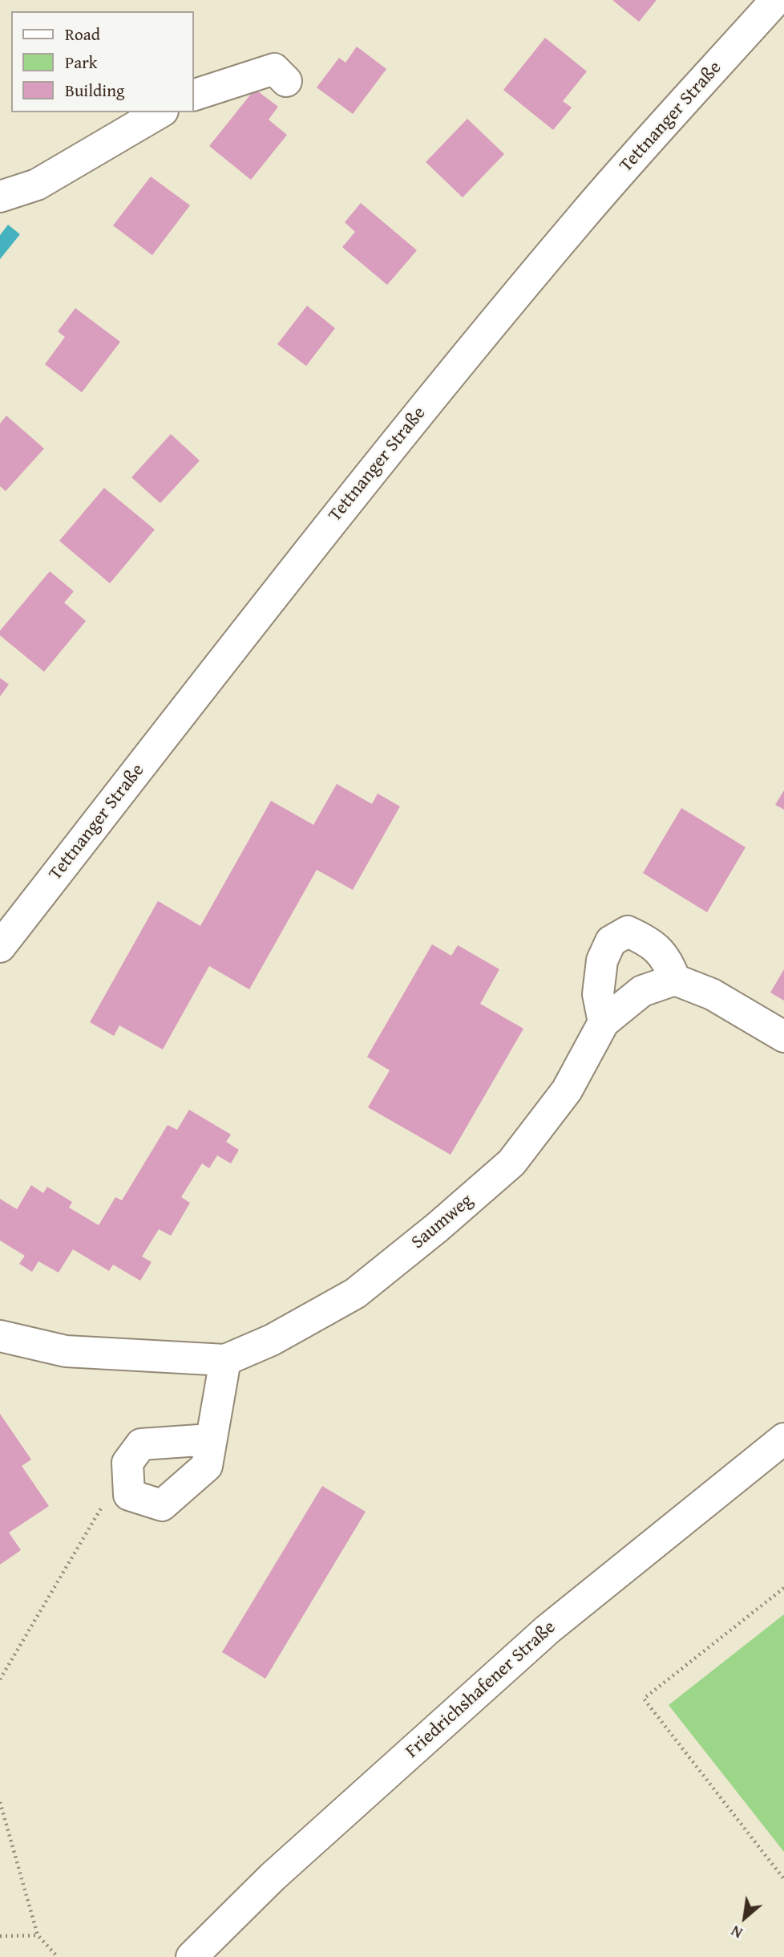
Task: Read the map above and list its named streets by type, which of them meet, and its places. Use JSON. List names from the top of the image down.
{
  "streets": {
    "street": ["Tettnanger Straße", "Saumweg", "Friedrichshafener Straße"]
  },
  "legend": ["Road", "Park", "Building"],
  "north": "bottom left"
}
